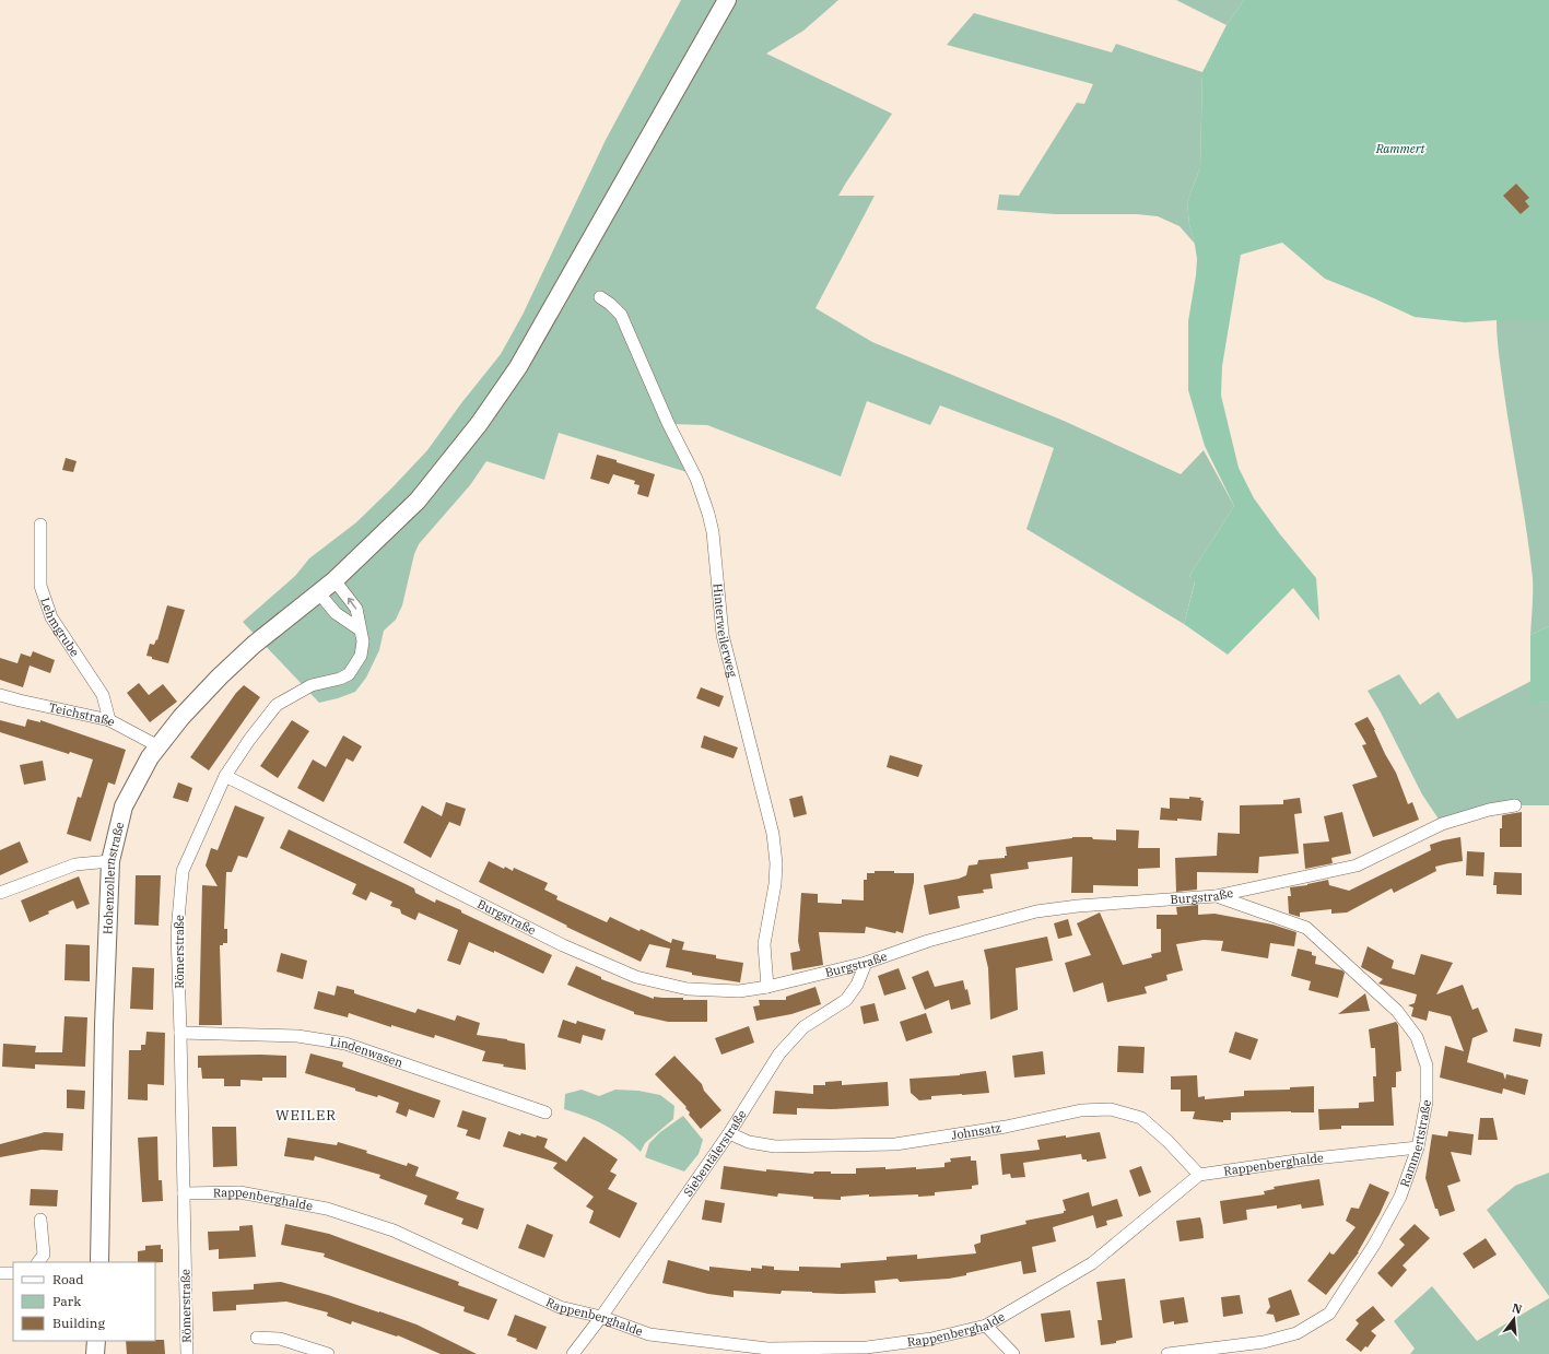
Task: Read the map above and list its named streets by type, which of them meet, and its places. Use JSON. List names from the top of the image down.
{
  "streets": {
    "main road": ["Hohenzollernstraße"],
    "street": [
      "Lehmgrube",
      "Hinterweilerweg",
      "Teichstraße",
      "Burgstraße",
      "Römerstraße",
      "Lindenwasen",
      "Johnsatz",
      "Rammertstraße",
      "Siebentälerstraße",
      "Rappenberghalde"
    ]
  },
  "crossings": [
    ["Lehmgrube", "Teichstraße"],
    ["Hinterweilerweg", "Burgstraße"],
    ["Teichstraße", "Hohenzollernstraße"],
    ["Hohenzollernstraße", "Römerstraße"],
    ["Burgstraße", "Römerstraße"],
    ["Burgstraße", "Rammertstraße"],
    ["Burgstraße", "Siebentälerstraße"],
    ["Römerstraße", "Lindenwasen"],
    ["Römerstraße", "Rappenberghalde"],
    ["Johnsatz", "Siebentälerstraße"],
    ["Johnsatz", "Rappenberghalde"],
    ["Rammertstraße", "Rappenberghalde"],
    ["Siebentälerstraße", "Rappenberghalde"]
  ],
  "districts": ["WEILER"],
  "parks": ["Rammert"],
  "legend": ["Road", "Park", "Building"],
  "north": "top"
}
